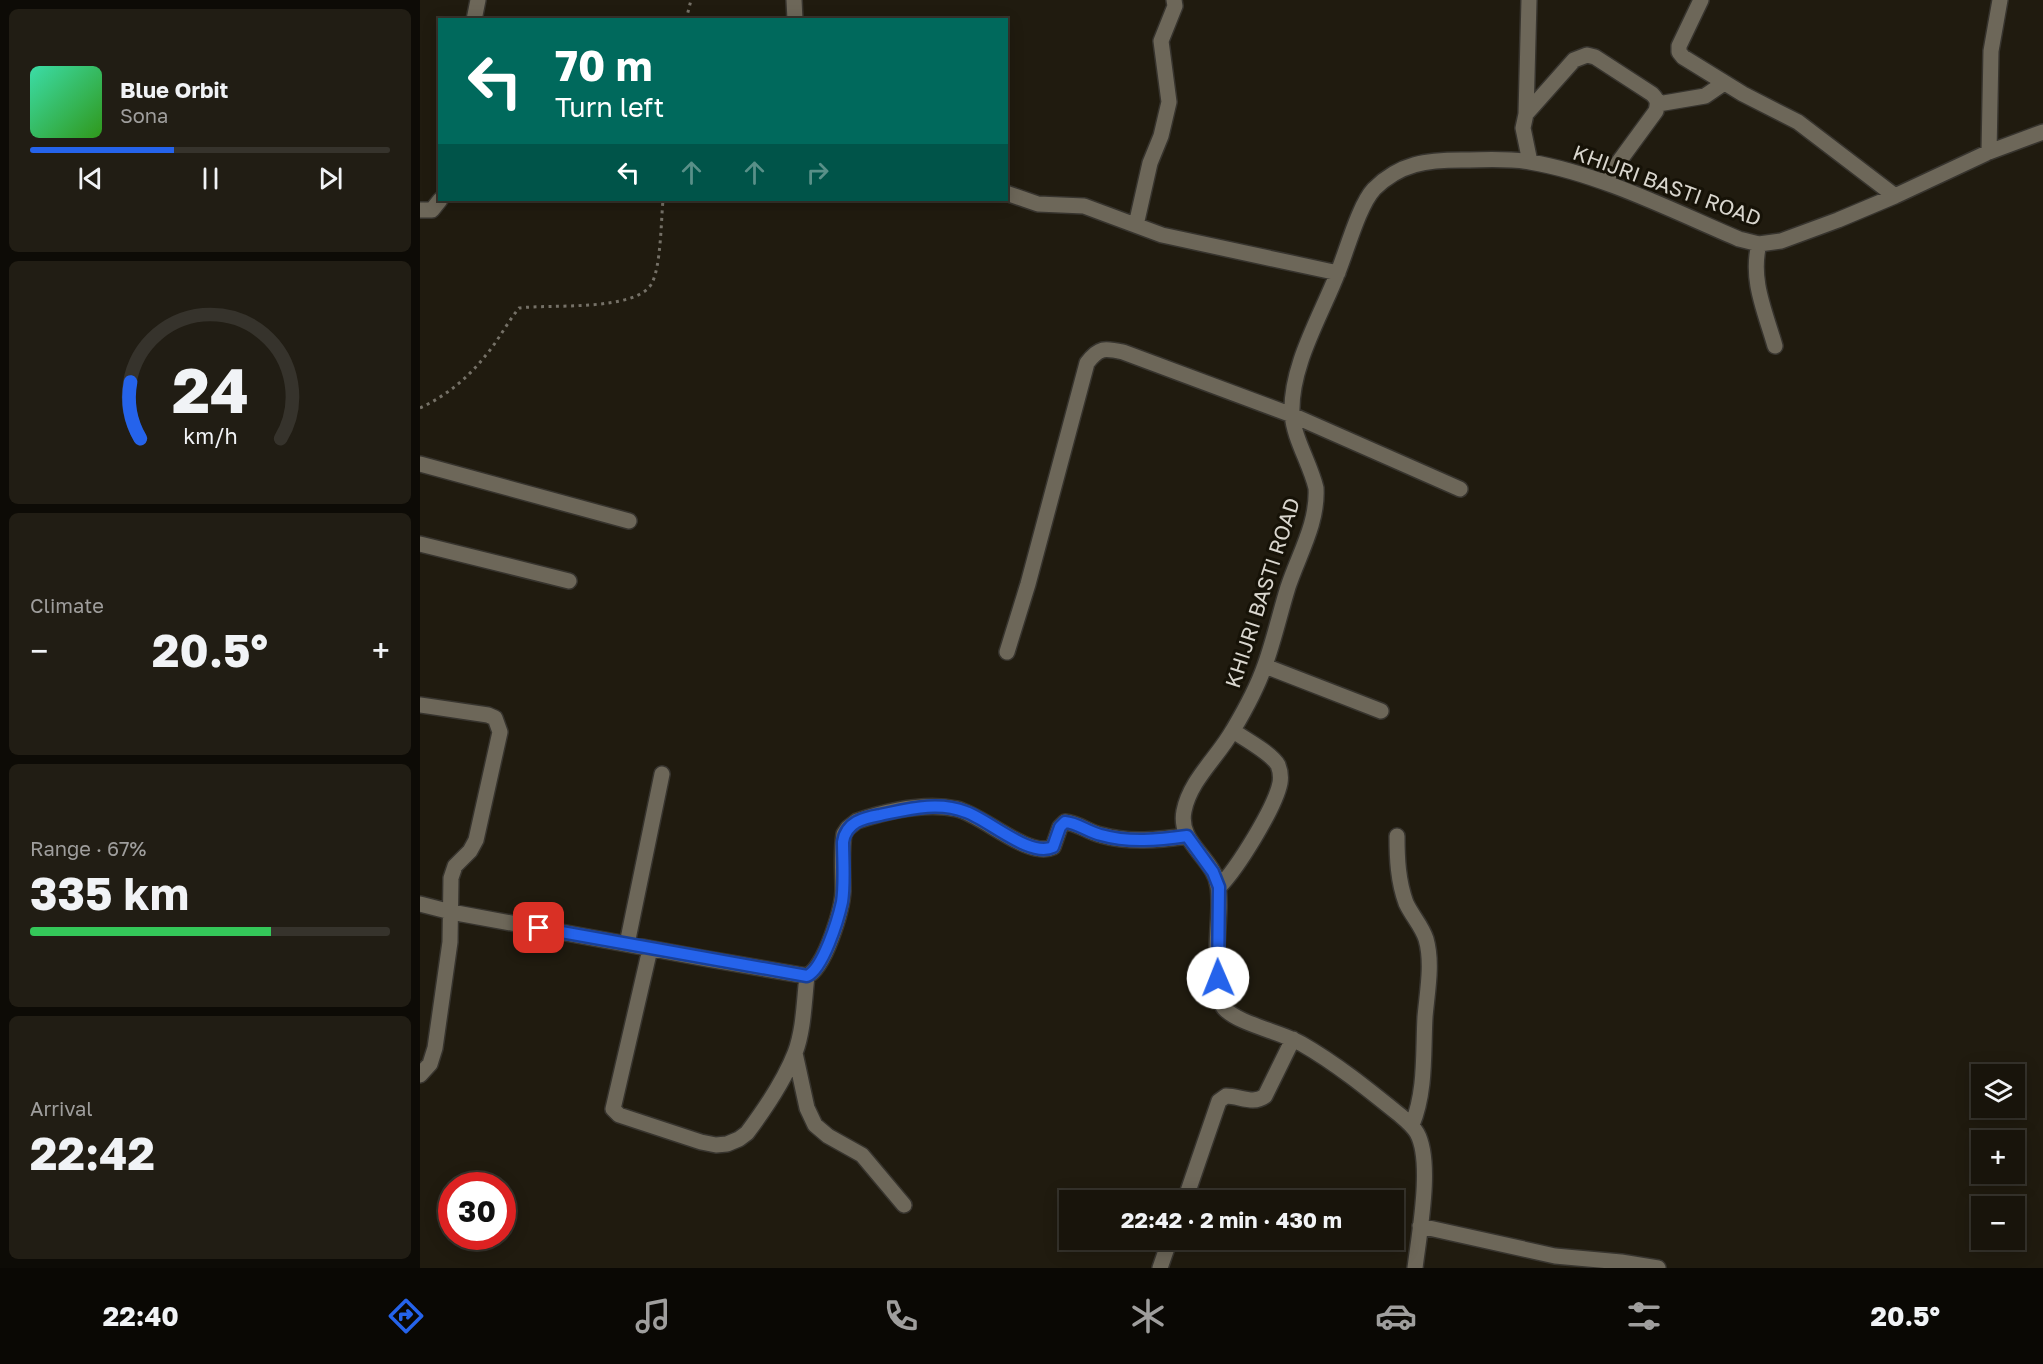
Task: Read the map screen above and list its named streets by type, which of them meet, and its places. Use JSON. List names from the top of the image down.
{
  "streets": {
    "street": ["KHIJRI BASTI ROAD"]
  },
  "page": {
    "turn": ["70 m", "Turn left"],
    "song": ["Blue Orbit", "Sona"],
    "tile": [
      "Climate",
      ["Range · 67%", "335 km"],
      ["Arrival", "22:42"]
    ],
    "heat": ["−", "20.5°", "+"],
    "map_buttons": ["+", "−"],
    "limit": "30",
    "trip": "22:42 · 2 min · 430 m",
    "tabs": ["22:40", "20.5°"],
    "gauge": ["24", "km/h"]
  }
}
